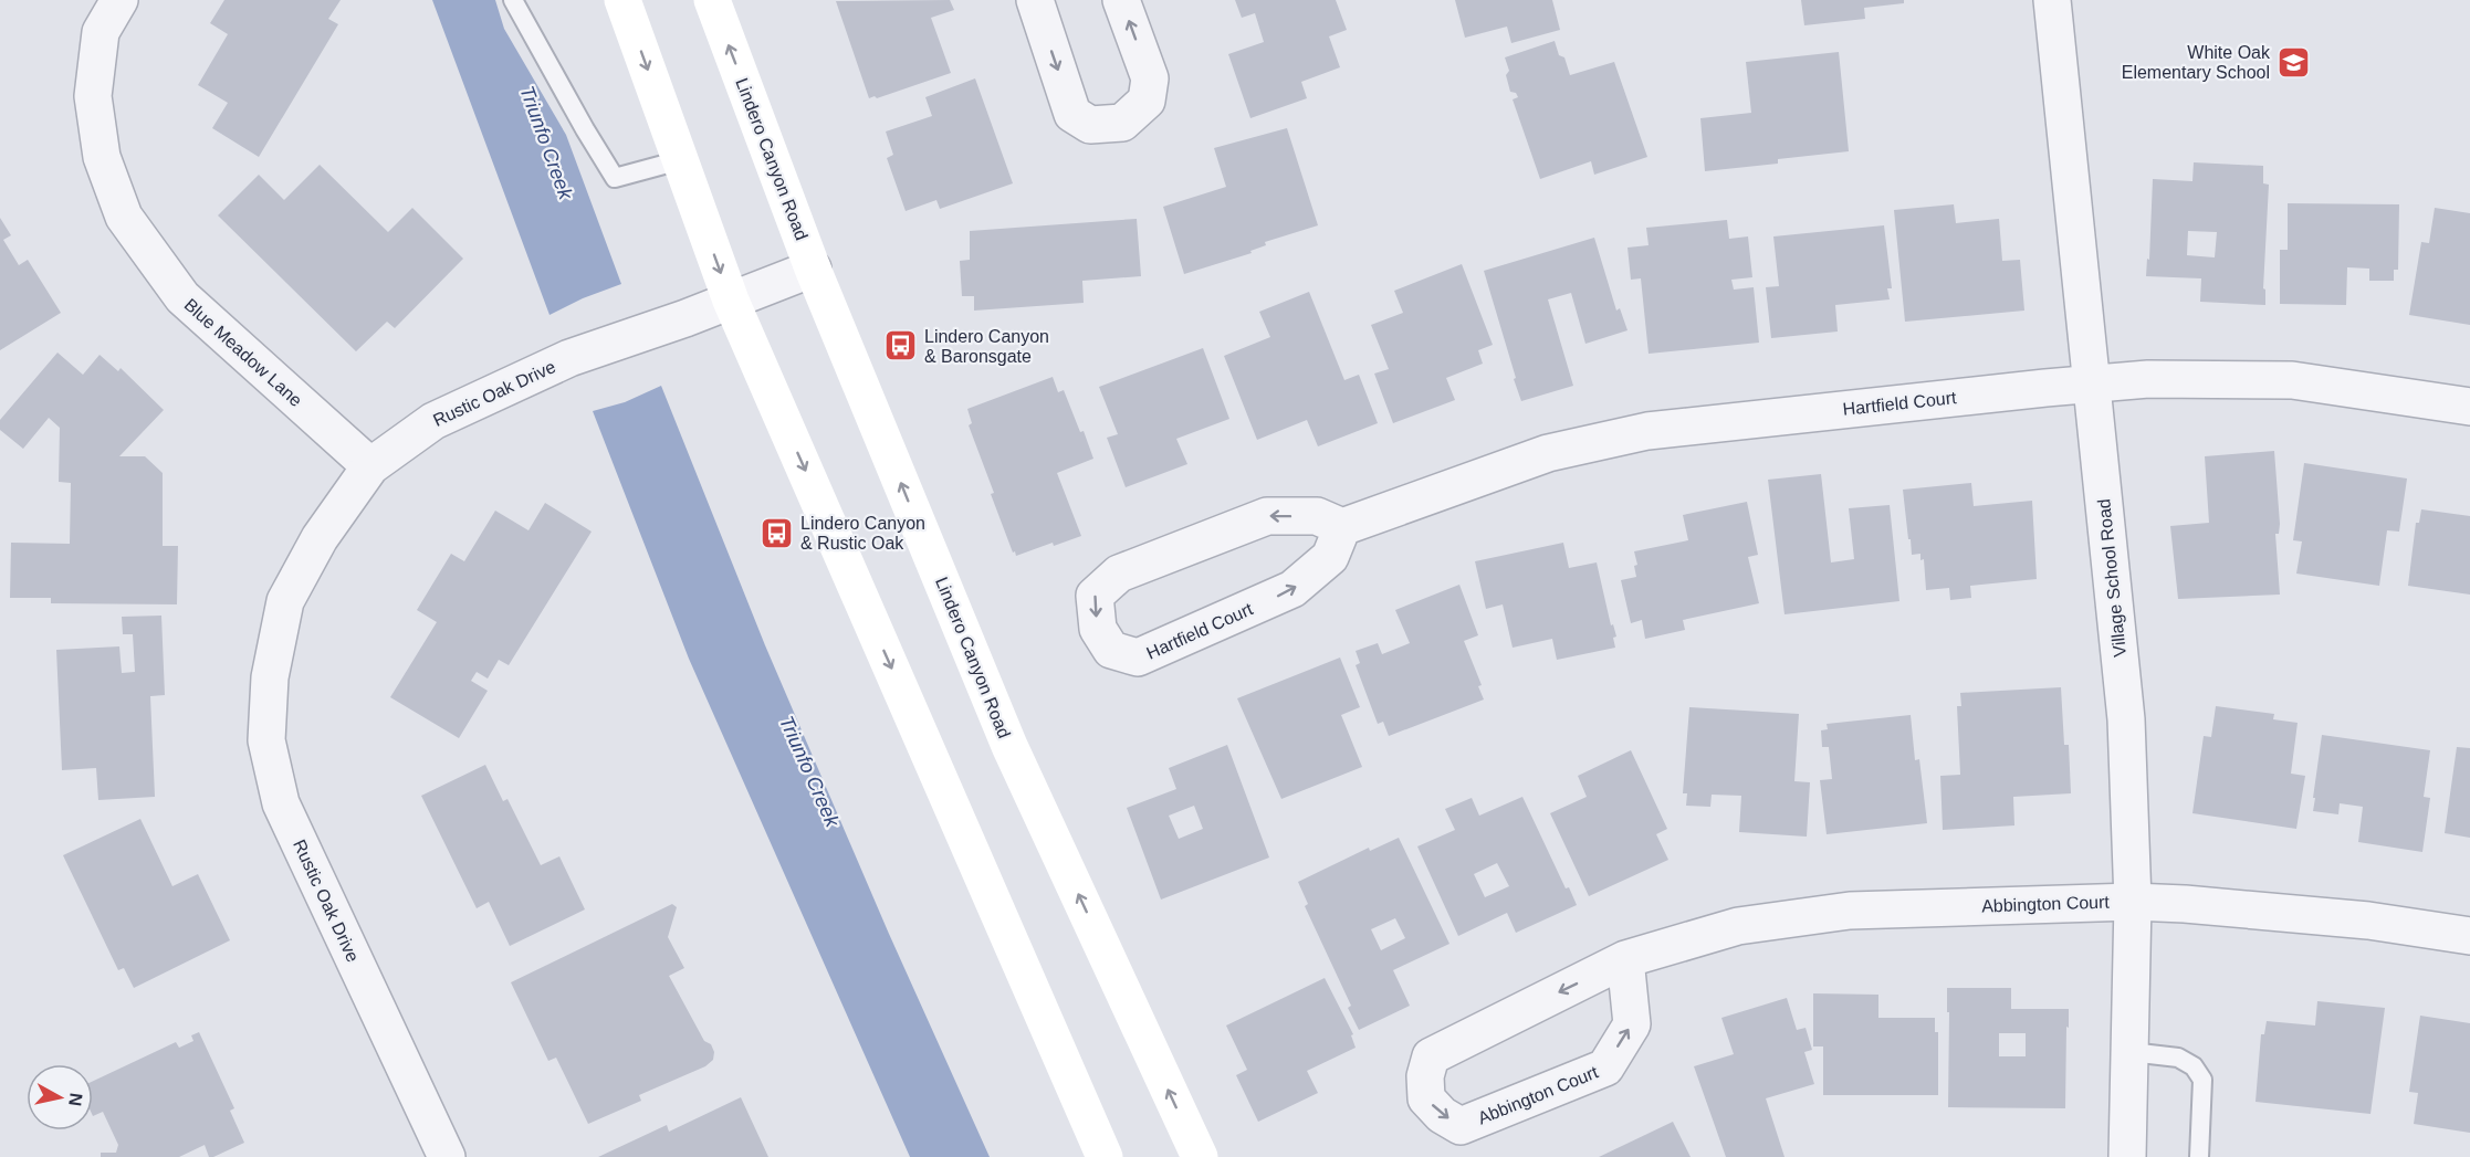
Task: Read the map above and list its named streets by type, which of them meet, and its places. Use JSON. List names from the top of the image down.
{
  "streets": {
    "street": [
      "Lindero Canyon Road",
      "Blue Meadow Lane",
      "Rustic Oak Drive",
      "Hartfield Court",
      "Village School Road",
      "Abbington Court"
    ]
  },
  "crossings": [
    ["Lindero Canyon Road", "Rustic Oak Drive"],
    ["Blue Meadow Lane", "Rustic Oak Drive"],
    ["Hartfield Court", "Village School Road"],
    ["Village School Road", "Abbington Court"]
  ],
  "water": ["Triunfo Creek"],
  "places": {
    "school or university": ["White Oak Elementary School"],
    "bus stop": ["Lindero Canyon & Baronsgate", "Lindero Canyon & Rustic Oak"]
  },
  "north": "right"
}
